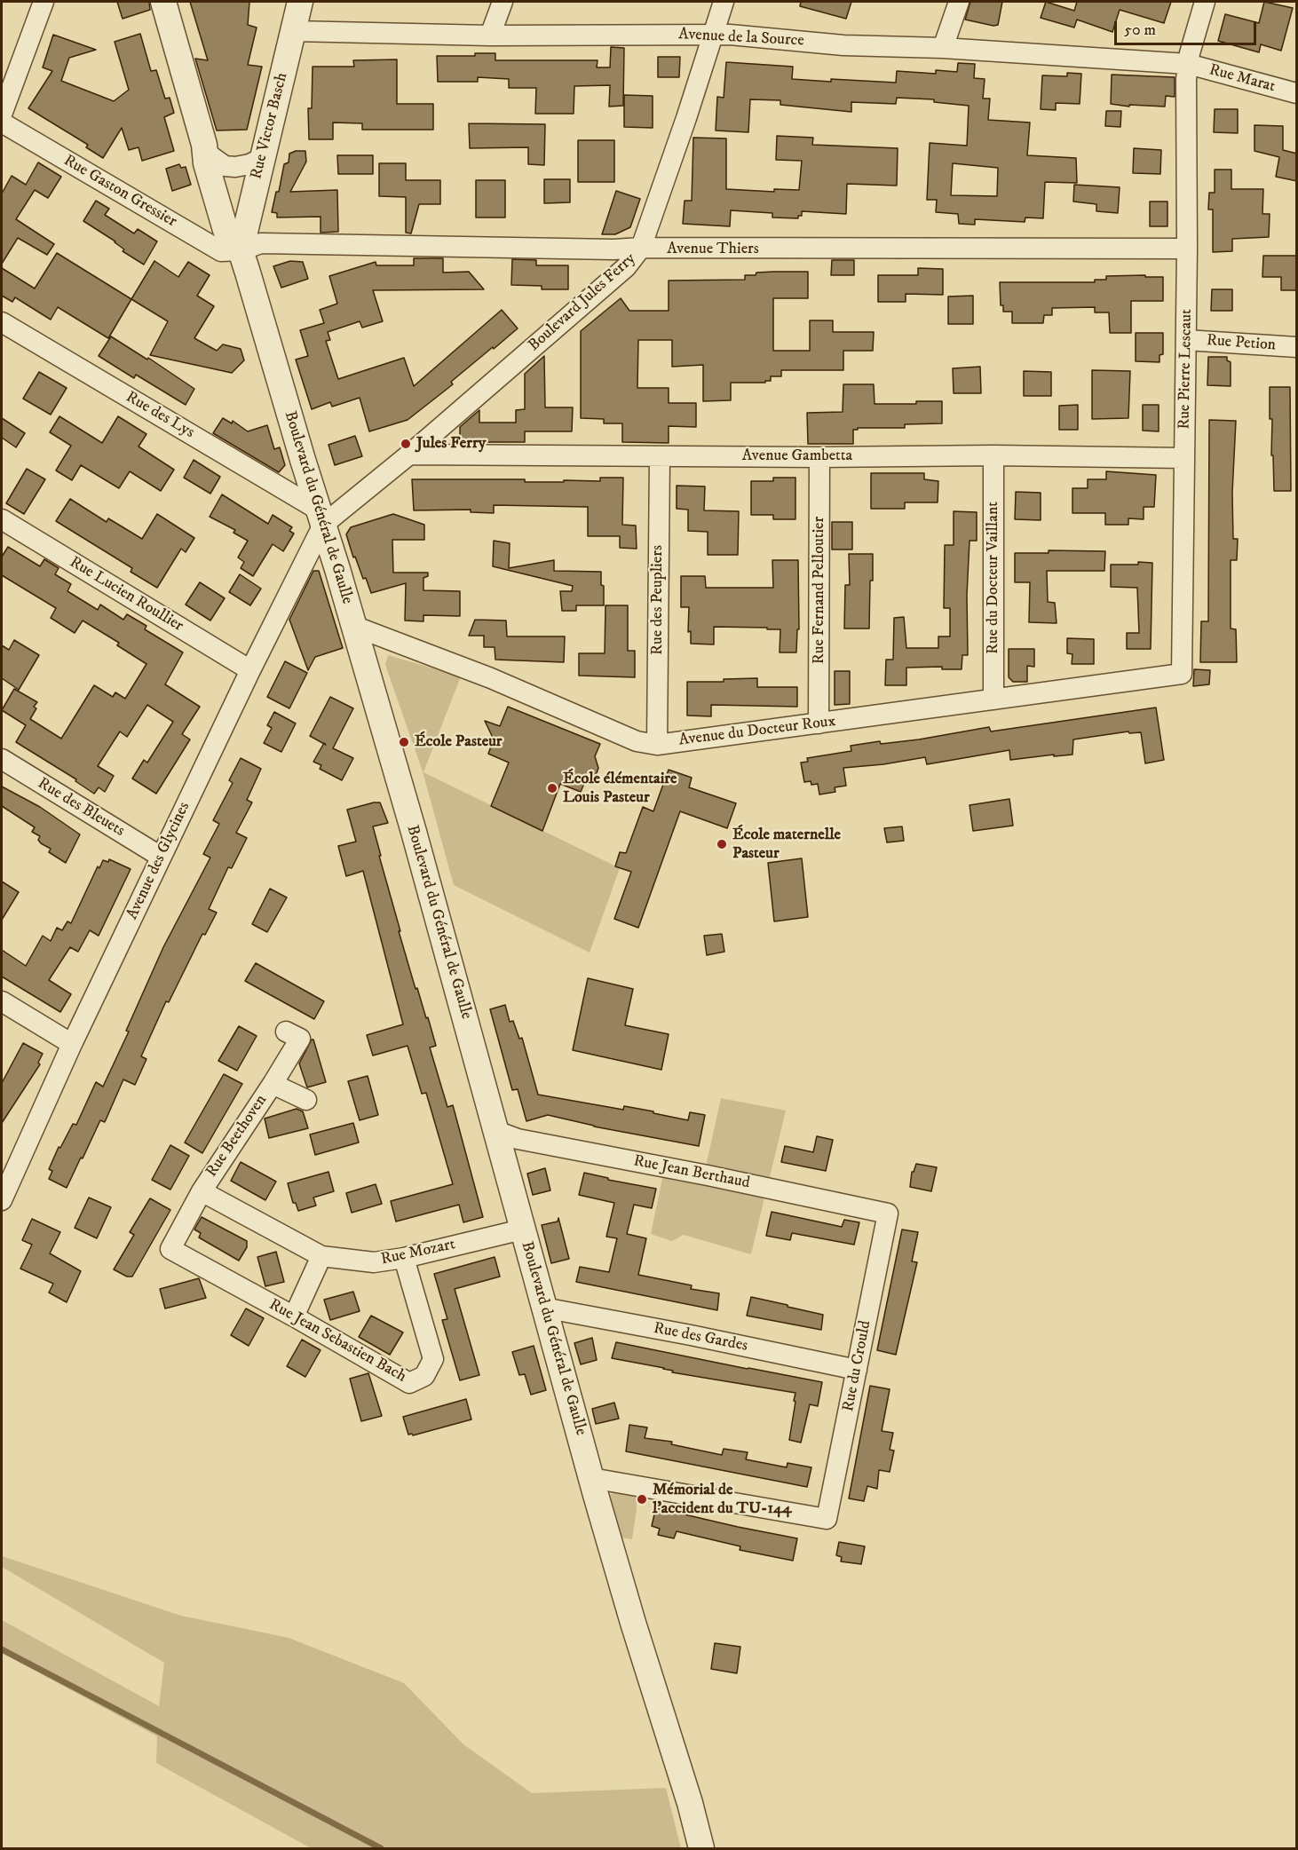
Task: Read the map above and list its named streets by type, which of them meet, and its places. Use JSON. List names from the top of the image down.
{
  "streets": {
    "street": [
      "Avenue de la Source",
      "Rue Marat",
      "Rue Victor Basch",
      "Rue Gaston Gressier",
      "Avenue Thiers",
      "Boulevard Jules Ferry",
      "Rue Petion",
      "Rue Pierre Lescaut",
      "Rue des Lys",
      "Avenue Gambetta",
      "Boulevard du Général de Gaulle",
      "Rue du Docteur Vaillant",
      "Rue Fernand Pelloutier",
      "Rue Lucien Roullier",
      "Rue des Peupliers",
      "Avenue du Docteur Roux",
      "Rue des Bleuets",
      "Avenue des Glycines",
      "Rue Beethoven",
      "Rue Jean Berthaud",
      "Rue Mozart",
      "Rue des Gardes",
      "Rue Jean Sebastien Bach",
      "Rue du Crould"
    ]
  },
  "crossings": [
    ["Avenue de la Source", "Rue Marat"],
    ["Avenue de la Source", "Rue Victor Basch"],
    ["Avenue de la Source", "Boulevard Jules Ferry"],
    ["Avenue de la Source", "Rue Pierre Lescaut"],
    ["Rue Marat", "Rue Pierre Lescaut"],
    ["Rue Victor Basch", "Rue Gaston Gressier"],
    ["Rue Victor Basch", "Avenue Thiers"],
    ["Rue Victor Basch", "Boulevard du Général de Gaulle"],
    ["Rue Gaston Gressier", "Avenue Thiers"],
    ["Rue Gaston Gressier", "Boulevard du Général de Gaulle"],
    ["Avenue Thiers", "Boulevard Jules Ferry"],
    ["Avenue Thiers", "Rue Pierre Lescaut"],
    ["Avenue Thiers", "Boulevard du Général de Gaulle"],
    ["Boulevard Jules Ferry", "Rue des Lys"],
    ["Boulevard Jules Ferry", "Avenue Gambetta"],
    ["Boulevard Jules Ferry", "Boulevard du Général de Gaulle"],
    ["Boulevard Jules Ferry", "Avenue des Glycines"],
    ["Rue Petion", "Rue Pierre Lescaut"],
    ["Rue Pierre Lescaut", "Avenue Gambetta"],
    ["Rue Pierre Lescaut", "Avenue du Docteur Roux"],
    ["Rue des Lys", "Boulevard du Général de Gaulle"],
    ["Rue des Lys", "Avenue des Glycines"],
    ["Avenue Gambetta", "Rue du Docteur Vaillant"],
    ["Avenue Gambetta", "Rue Fernand Pelloutier"],
    ["Avenue Gambetta", "Rue des Peupliers"],
    ["Boulevard du Général de Gaulle", "Avenue du Docteur Roux"],
    ["Boulevard du Général de Gaulle", "Avenue des Glycines"],
    ["Boulevard du Général de Gaulle", "Rue Jean Berthaud"],
    ["Boulevard du Général de Gaulle", "Rue Mozart"],
    ["Boulevard du Général de Gaulle", "Rue des Gardes"],
    ["Boulevard du Général de Gaulle", "Rue du Crould"],
    ["Rue du Docteur Vaillant", "Avenue du Docteur Roux"],
    ["Rue Fernand Pelloutier", "Avenue du Docteur Roux"],
    ["Rue Lucien Roullier", "Avenue des Glycines"],
    ["Rue des Peupliers", "Avenue du Docteur Roux"],
    ["Rue des Bleuets", "Avenue des Glycines"],
    ["Rue Beethoven", "Rue Mozart"],
    ["Rue Beethoven", "Rue Jean Sebastien Bach"],
    ["Rue Jean Berthaud", "Rue du Crould"],
    ["Rue Mozart", "Rue Jean Sebastien Bach"],
    ["Rue des Gardes", "Rue du Crould"]
  ],
  "places": [
    "Jules Ferry",
    "École Pasteur",
    "École élémentaire Louis Pasteur",
    "École maternelle Pasteur",
    "Mémorial de l'accident du TU-144"
  ],
  "scale_bar": "50 m"
}
